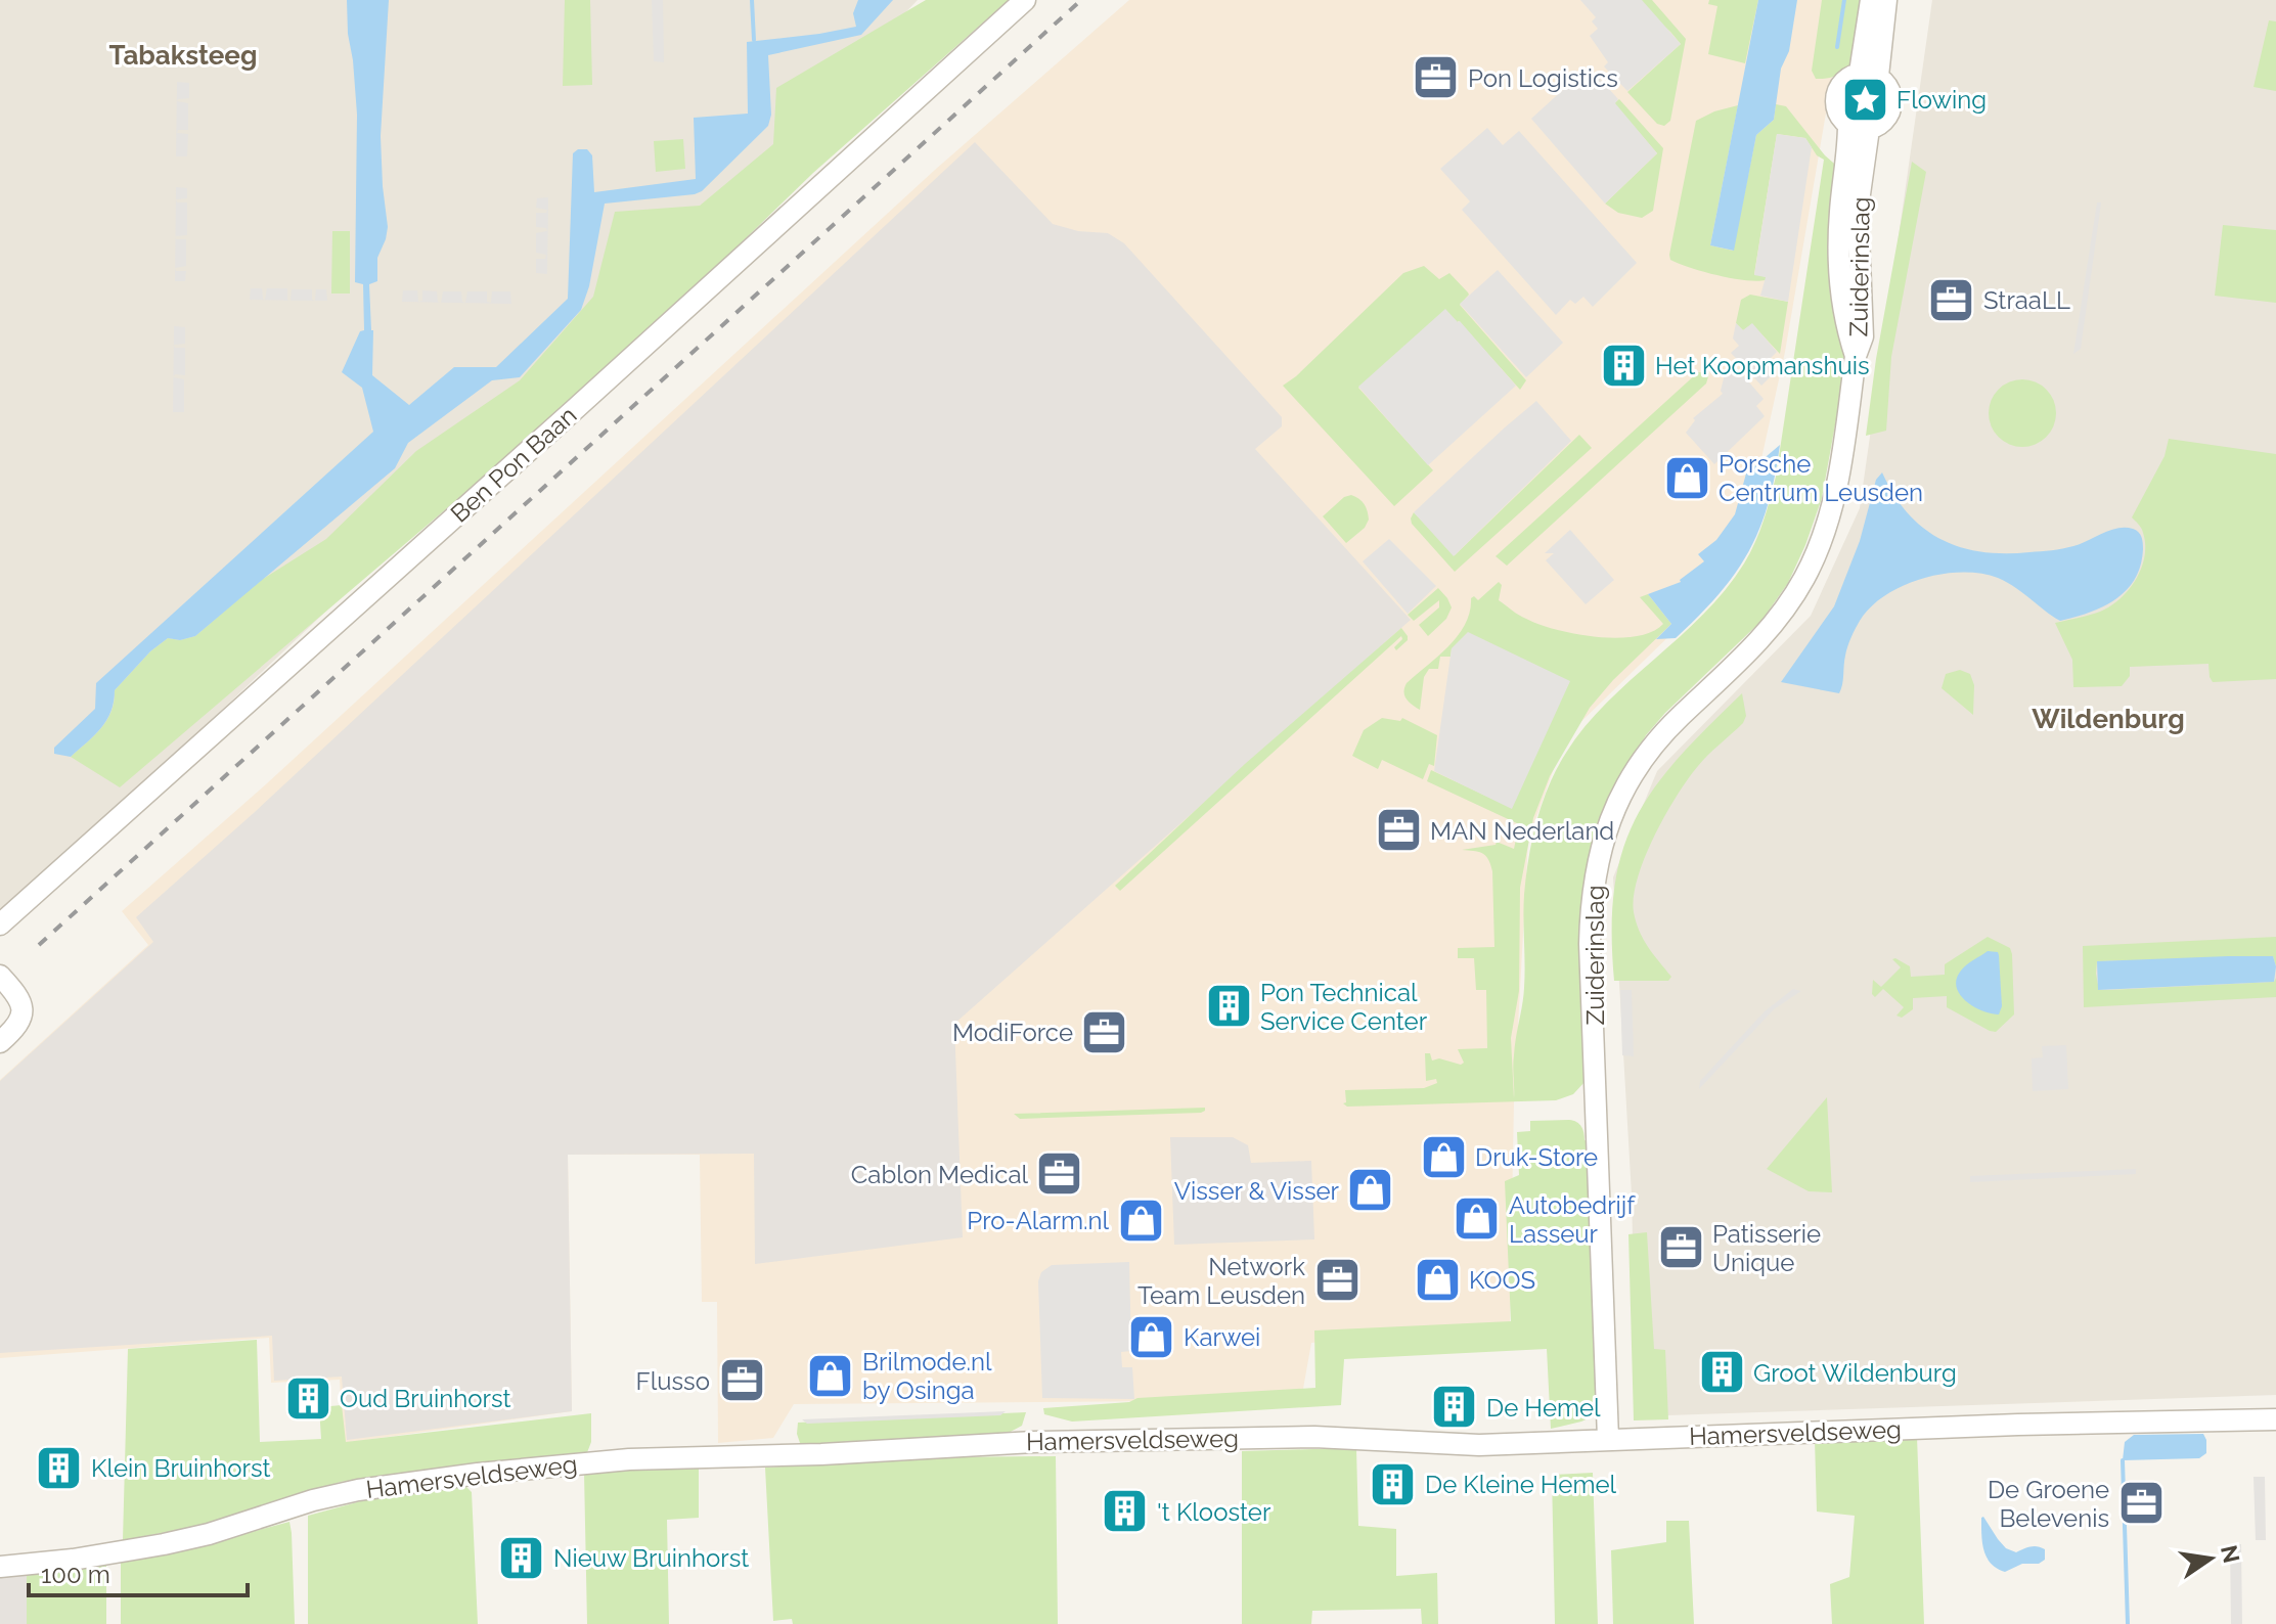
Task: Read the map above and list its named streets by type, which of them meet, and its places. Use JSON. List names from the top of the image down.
{
  "streets": {
    "street": ["Zuiderinslag", "Ben Pon Baan", "Hamersveldseweg"]
  },
  "crossings": [
    ["Zuiderinslag", "Hamersveldseweg"]
  ],
  "districts": ["Tabaksteeg", "Wildenburg"],
  "places": {
    "office": [
      "Pon Logistics",
      "StraaLL",
      "MAN Nederland",
      "ModiForce",
      "Cablon Medical",
      "Patisserie Unique",
      "Network Team Leusden",
      "Flusso",
      "De Groene Belevenis"
    ],
    "place": ["Flowing"],
    "building": [
      "Het Koopmanshuis",
      "Pon Technical Service Center",
      "Groot Wildenburg",
      "Oud Bruinhorst",
      "De Hemel",
      "Klein Bruinhorst",
      "De Kleine Hemel",
      "'t Klooster",
      "Nieuw Bruinhorst"
    ],
    "shop": [
      "Porsche Centrum Leusden",
      "Druk-Store",
      "Visser & Visser",
      "Autobedrijf Lasseur",
      "Pro-Alarm.nl",
      "KOOS",
      "Karwei",
      "Brilmode.nl by Osinga"
    ]
  },
  "scale_bar": "100 m",
  "north": "right"
}
